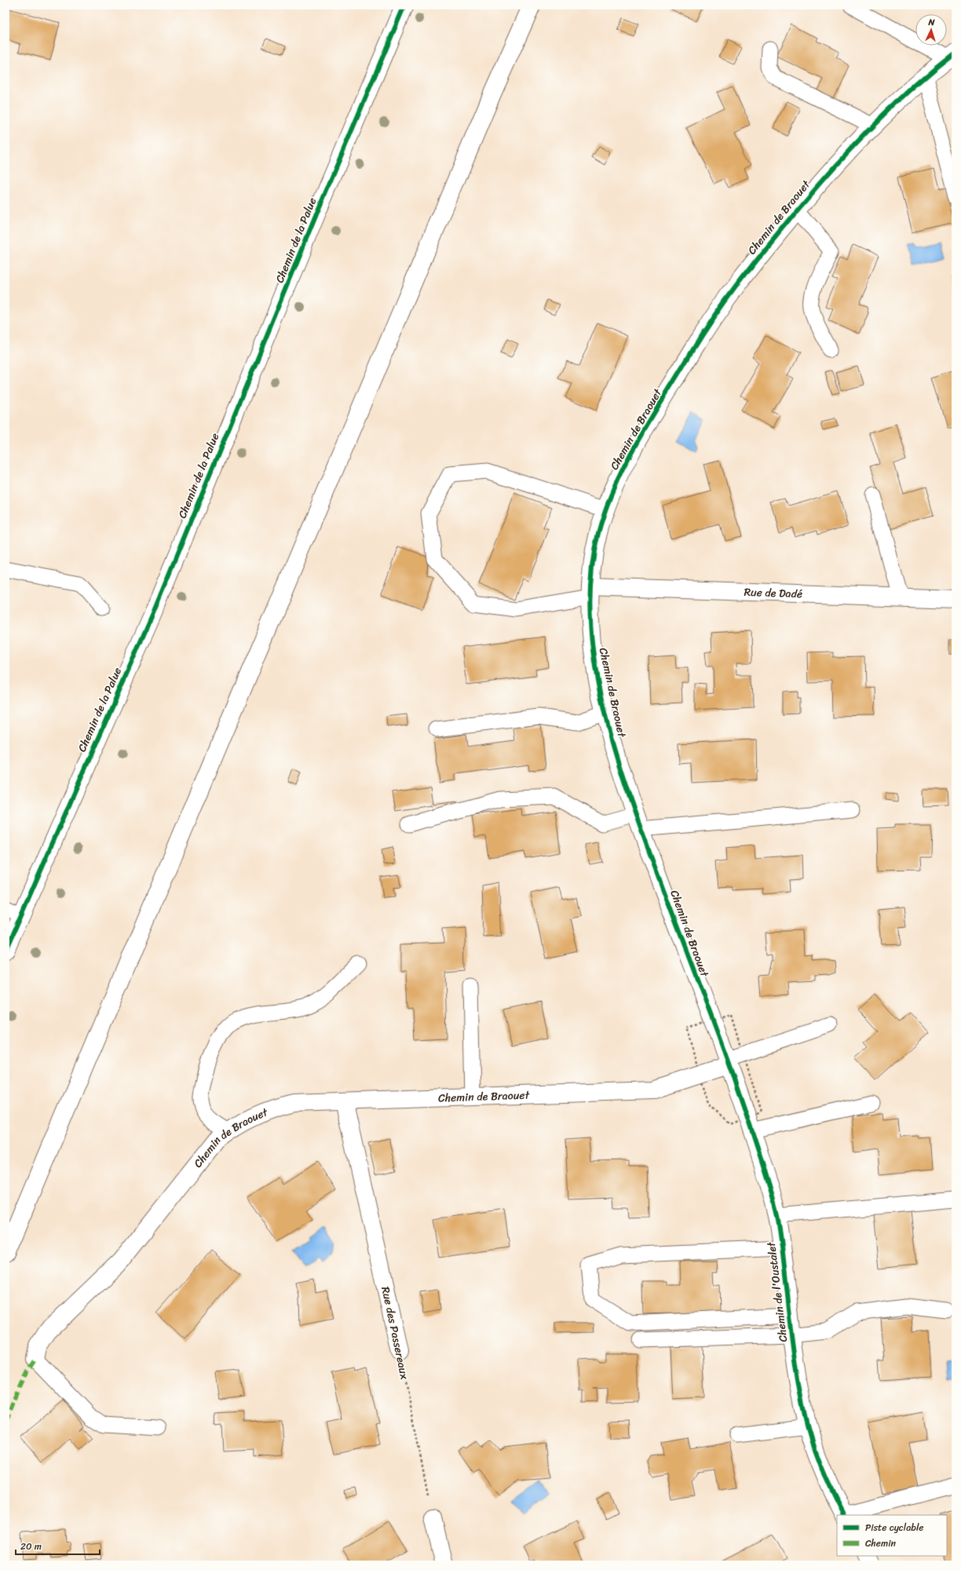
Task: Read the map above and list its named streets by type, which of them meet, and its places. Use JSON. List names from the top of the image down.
{
  "streets": {
    "street": [
      "Chemin de Braouet",
      "Chemin de la Palue",
      "Rue de Dadé",
      "Chemin de l'Oustalet",
      "Rue des Passereaux"
    ]
  },
  "crossings": [
    ["Chemin de Braouet", "Rue de Dadé"],
    ["Chemin de Braouet", "Chemin de l'Oustalet"],
    ["Chemin de Braouet", "Rue des Passereaux"]
  ],
  "legend": ["Piste cyclable", "Chemin"],
  "scale_bar": "20 m",
  "north": "top"
}
